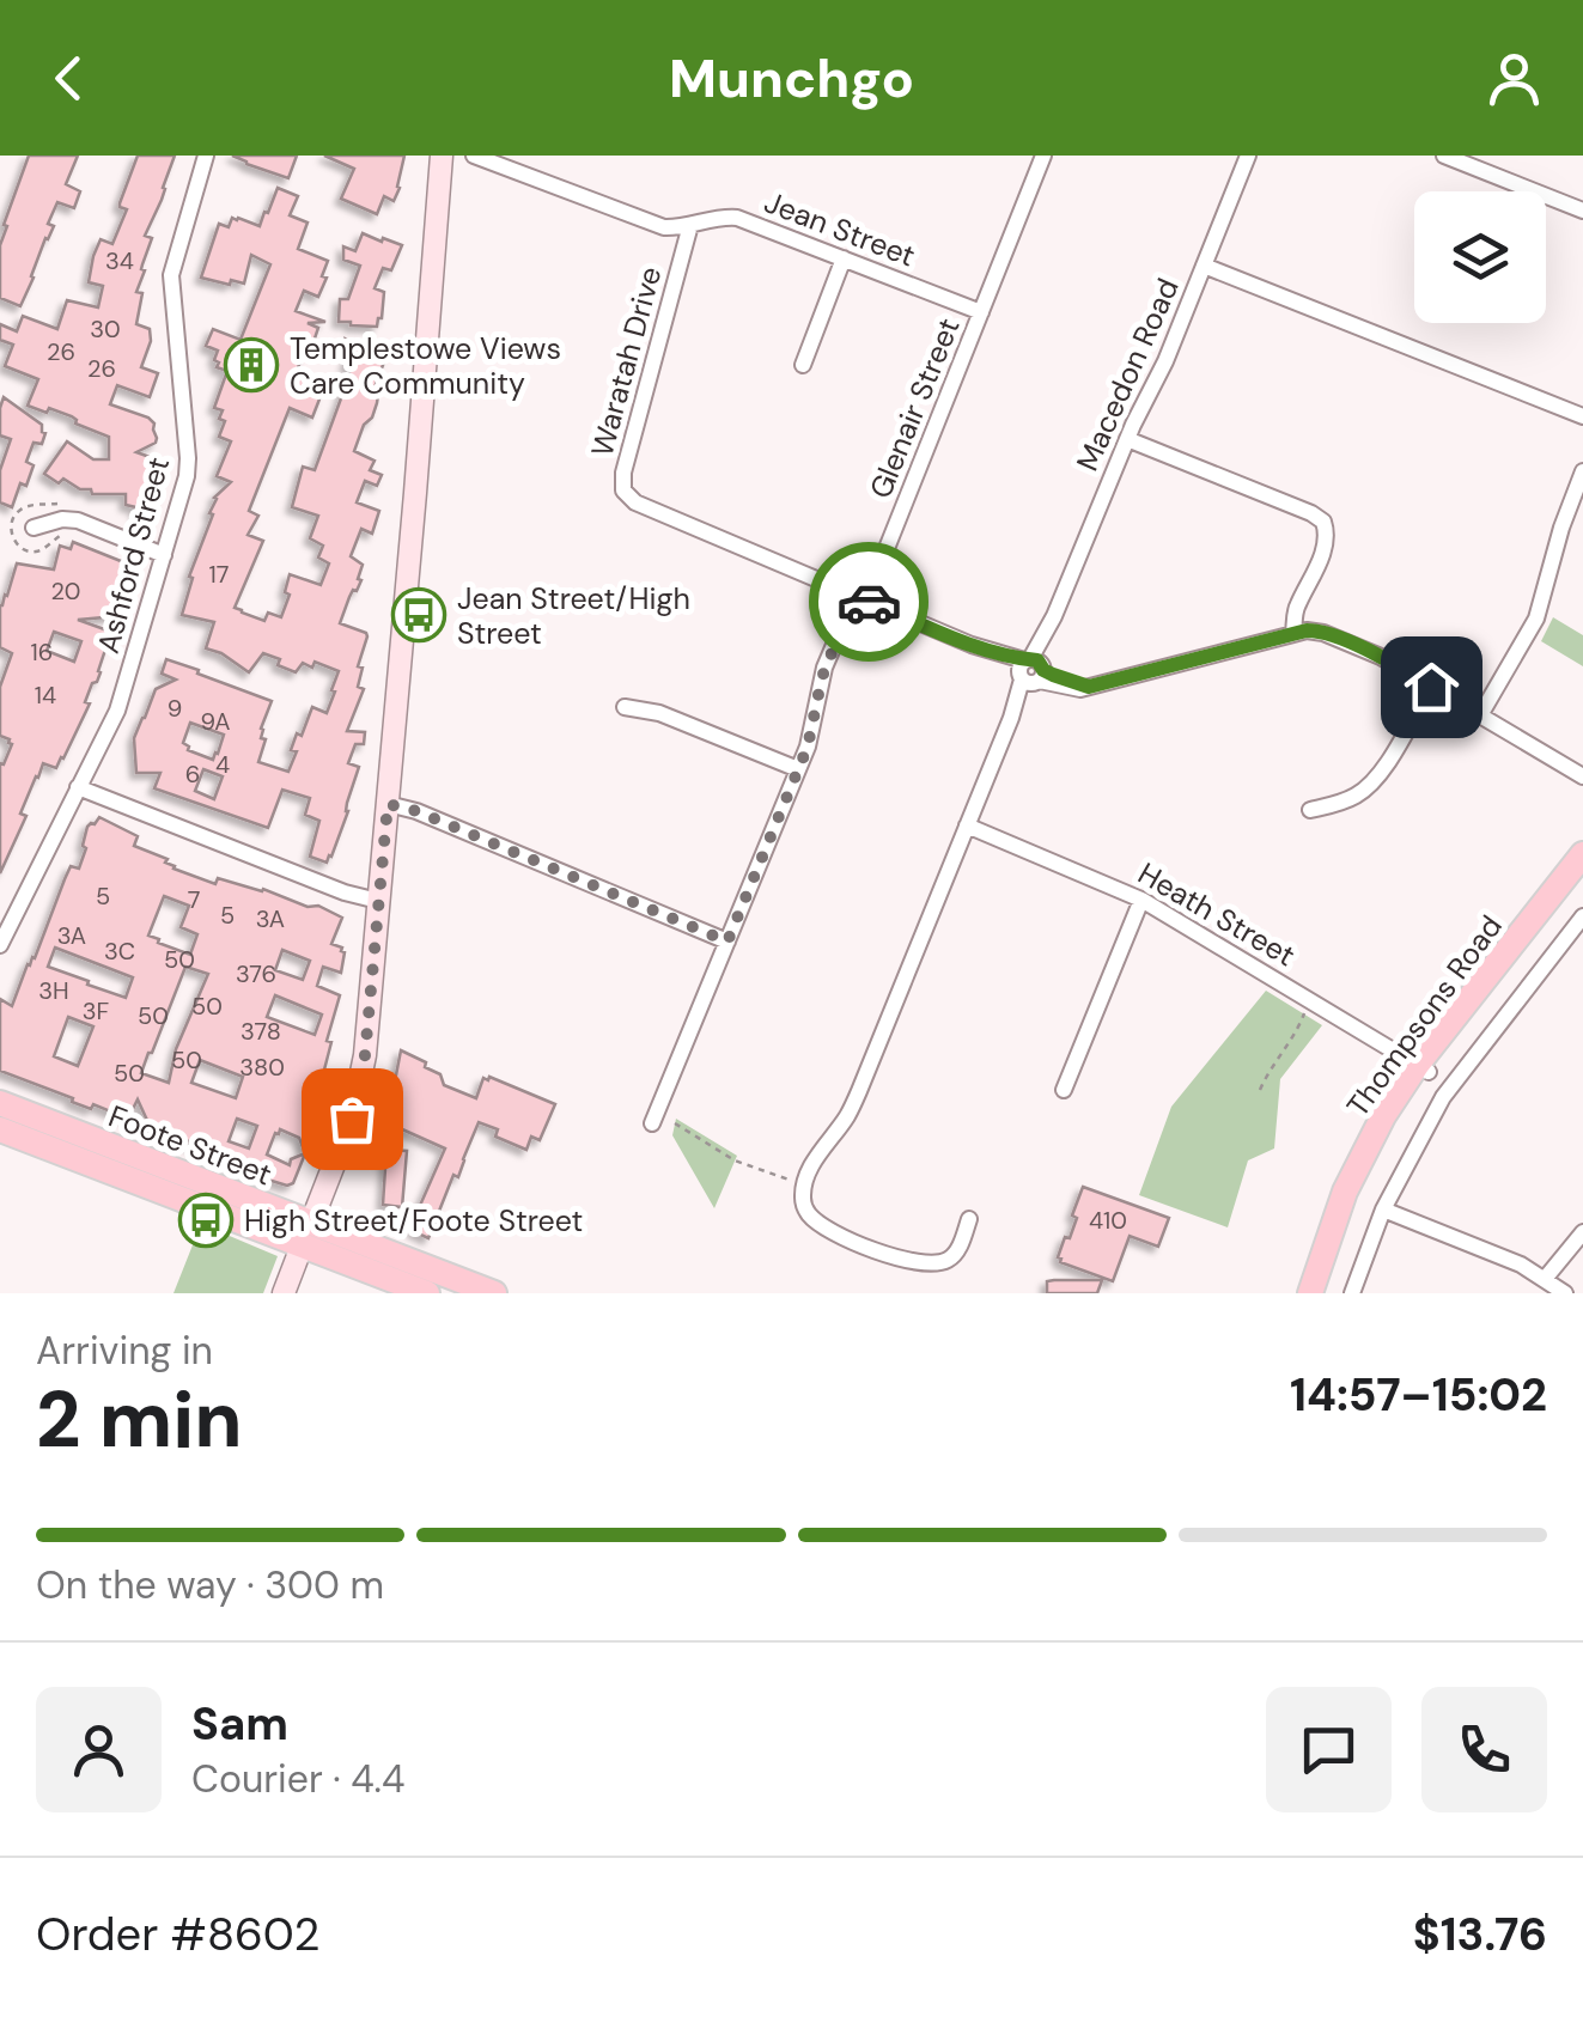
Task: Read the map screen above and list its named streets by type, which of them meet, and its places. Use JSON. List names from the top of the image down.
{
  "streets": {
    "main road": ["Thompsons Road", "Foote Street"],
    "street": [
      "Jean Street",
      "Waratah Drive",
      "Macedon Road",
      "Glenair Street",
      "Ashford Street",
      "Heath Street"
    ]
  },
  "crossings": [
    ["Jean Street", "Waratah Drive"],
    ["Jean Street", "Glenair Street"],
    ["Waratah Drive", "Macedon Road"],
    ["Waratah Drive", "Glenair Street"],
    ["Macedon Road", "Heath Street"],
    ["Heath Street", "Thompsons Road"]
  ],
  "places": {
    "building": ["Templestowe Views Care Community"],
    "bus stop": ["Jean Street/High Street", "High Street/Foote Street"]
  },
  "house_numbers": [
    "34",
    "30",
    "26",
    "26",
    "17",
    "20",
    "16",
    "14",
    "9",
    "9A",
    "4",
    "6",
    "5",
    "7",
    "5",
    "3A",
    "3A",
    "3C",
    "50",
    "376",
    "3H",
    "50",
    "3F",
    "50",
    "378",
    "50",
    "380",
    "50",
    "410"
  ],
  "page": {
    "header": "Munchgo",
    "heading": ["2 min", "Arriving in", "14:57–15:02"],
    "panel": [
      "Sam",
      "Courier · 4.4",
      "Order #8602",
      "$13.76"
    ],
    "bar": "On the way · 300 m"
  }
}
